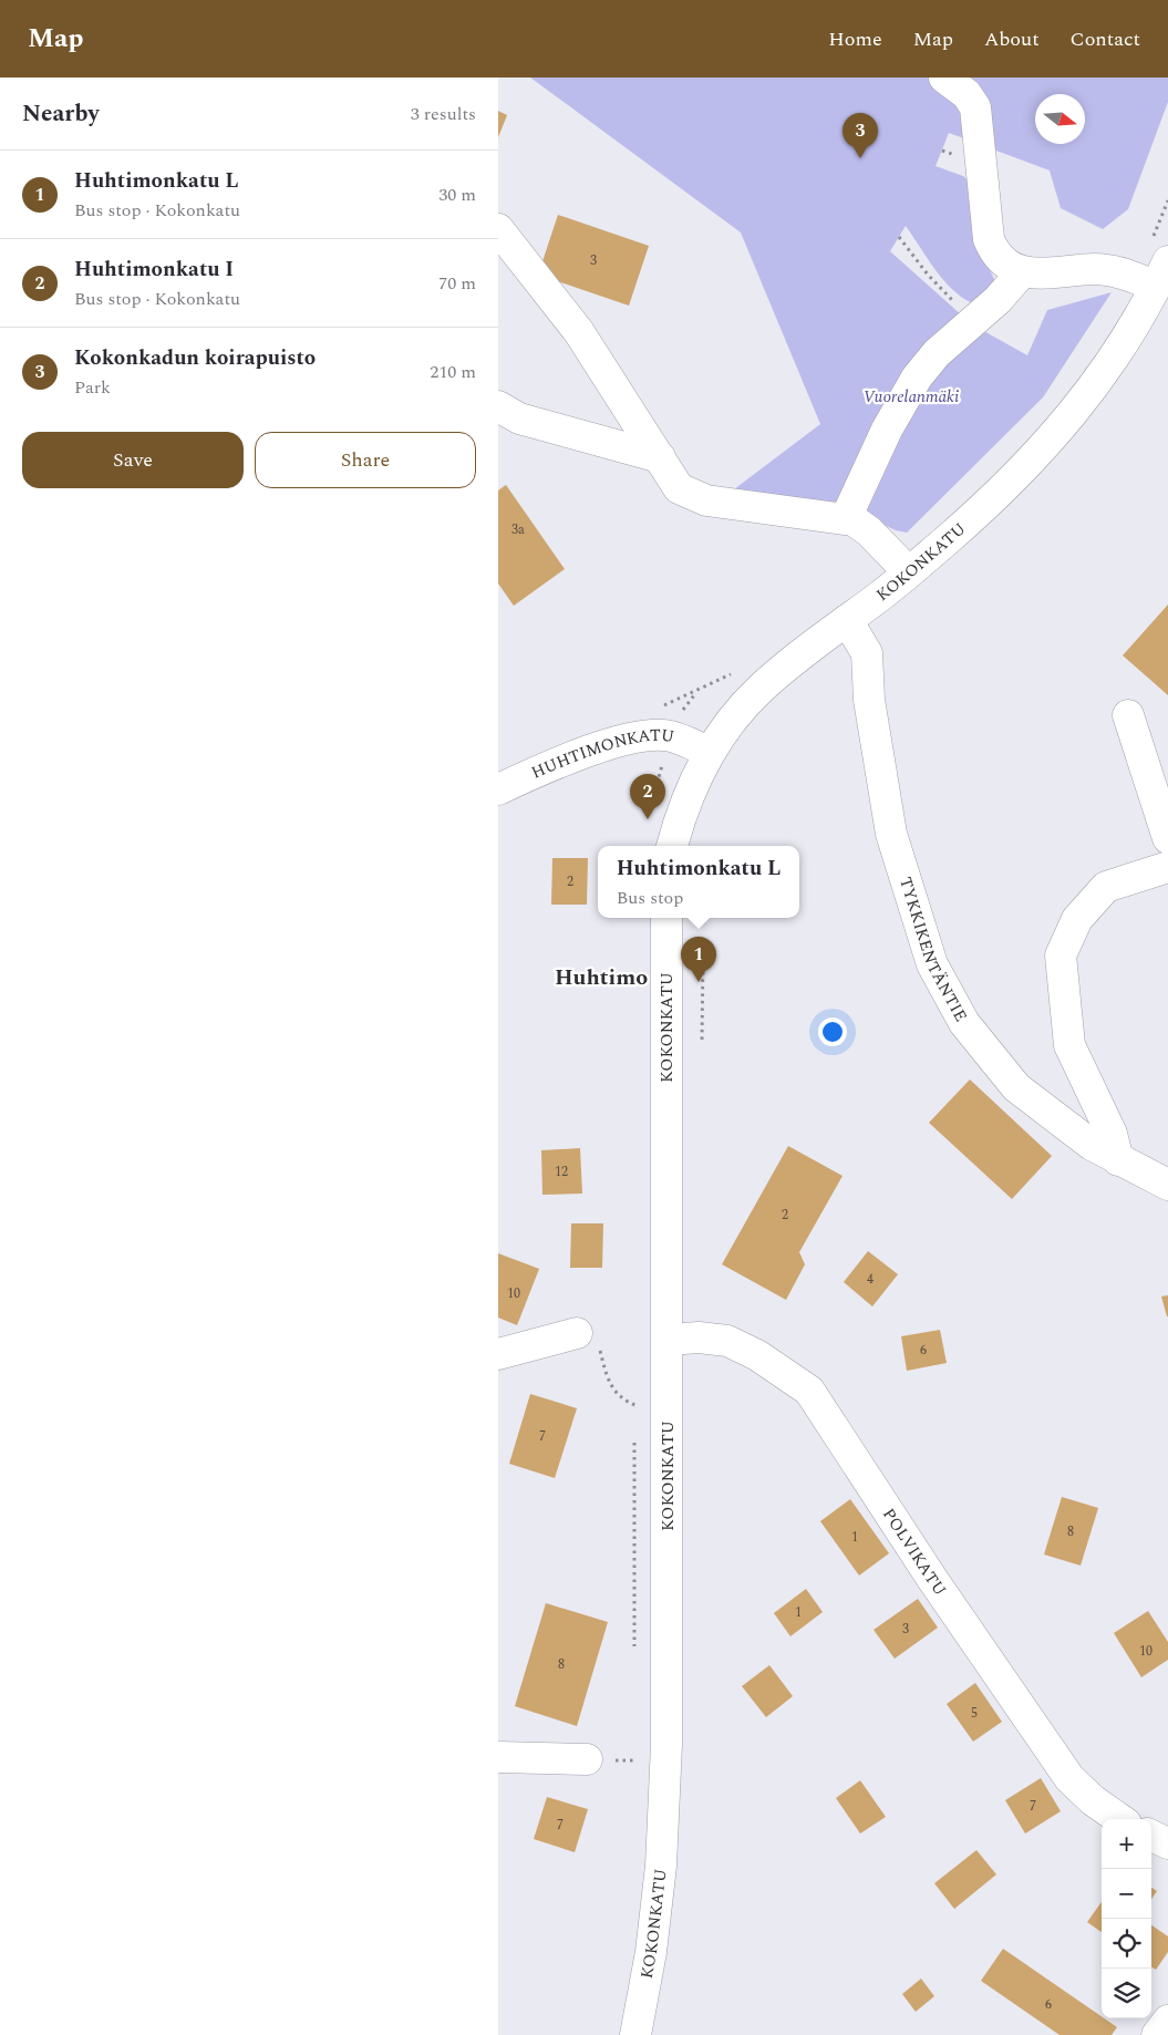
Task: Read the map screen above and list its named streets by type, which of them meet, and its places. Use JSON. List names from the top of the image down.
{
  "streets": {
    "street": [
      "KOKONKATU",
      "HUHTIMONKATU",
      "TYKKIKENTÄNTIE",
      "POLVIKATU"
    ]
  },
  "crossings": [
    ["KOKONKATU", "HUHTIMONKATU"],
    ["KOKONKATU", "TYKKIKENTÄNTIE"],
    ["KOKONKATU", "POLVIKATU"]
  ],
  "districts": ["Huhtimo"],
  "parks": ["Vuorelanmäki"],
  "house_numbers": [
    "3",
    "3a",
    "2",
    "12",
    "2",
    "4",
    "10",
    "6",
    "7",
    "8",
    "1",
    "1",
    "3",
    "10",
    "8",
    "5",
    "7",
    "7",
    "6"
  ],
  "north": "right",
  "page": {
    "header": "Map",
    "nav": [
      "Home",
      "Map",
      "About",
      "Contact"
    ],
    "heading": ["Nearby", "3 results"],
    "pins": ["3", "2", "1"],
    "list": [
      {
        "mark": "1",
        "name": "Huhtimonkatu L",
        "note": "Bus stop · Kokonkatu",
        "value": "30 m"
      },
      {
        "mark": "2",
        "name": "Huhtimonkatu I",
        "note": "Bus stop · Kokonkatu",
        "value": "70 m"
      },
      {
        "mark": "3",
        "name": "Kokonkadun koirapuisto",
        "note": "Park",
        "value": "210 m"
      }
    ],
    "buttons": ["Save", "Share"],
    "popup": ["Huhtimonkatu L", "Bus stop"],
    "map_buttons": ["+", "−"]
  }
}
